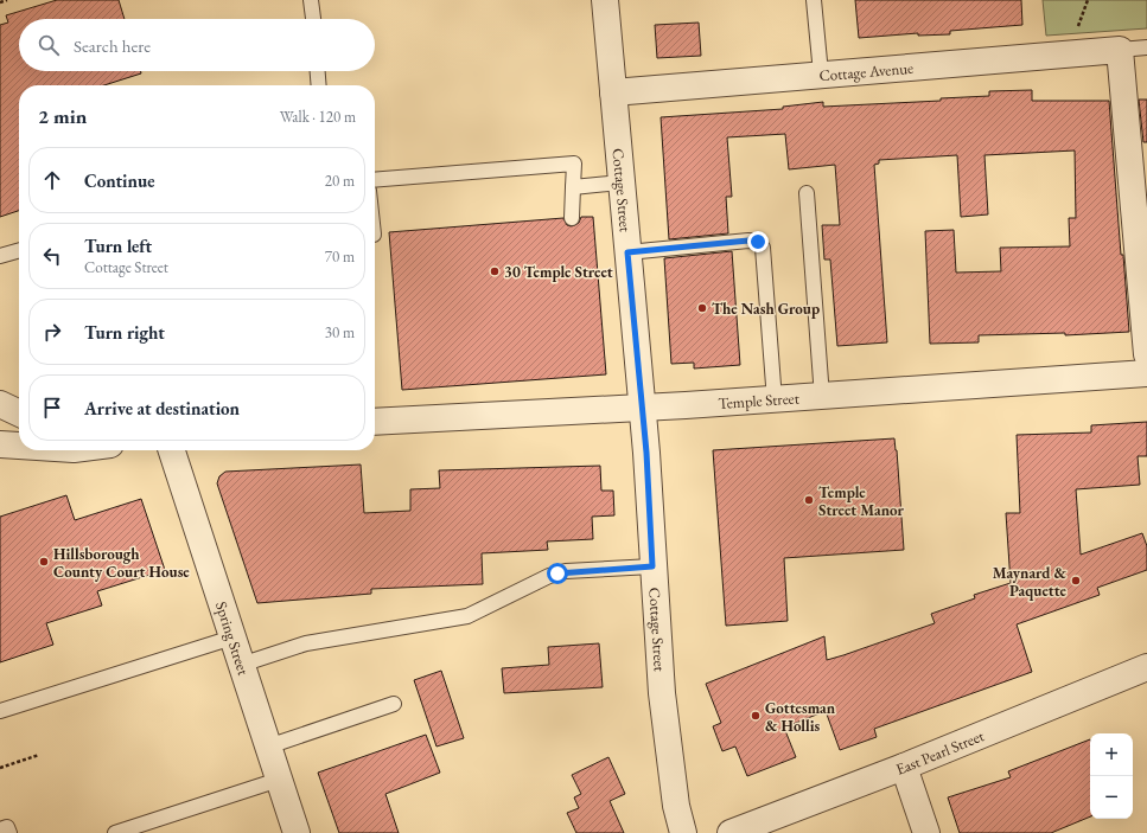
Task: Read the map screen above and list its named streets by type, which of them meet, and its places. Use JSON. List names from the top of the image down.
{
  "streets": {
    "street": [
      "Cottage Avenue",
      "Cottage Street",
      "Temple Street",
      "Spring Street",
      "East Pearl Street"
    ]
  },
  "crossings": [
    ["Cottage Avenue", "Cottage Street"],
    ["Cottage Street", "Temple Street"]
  ],
  "places": [
    "30 Temple Street",
    "The Nash Group",
    "Temple Street Manor",
    "Hillsborough County Court House",
    "Maynard & Paquette",
    "Gottesman & Hollis"
  ],
  "page": {
    "search": "Search here",
    "heading": ["2 min", "Walk · 120 m"],
    "list": [
      ["Continue", "20 m"],
      ["Turn left", "Cottage Street", "70 m"],
      ["Turn right", "30 m"],
      "Arrive at destination"
    ],
    "map_buttons": ["+", "−"]
  }
}
